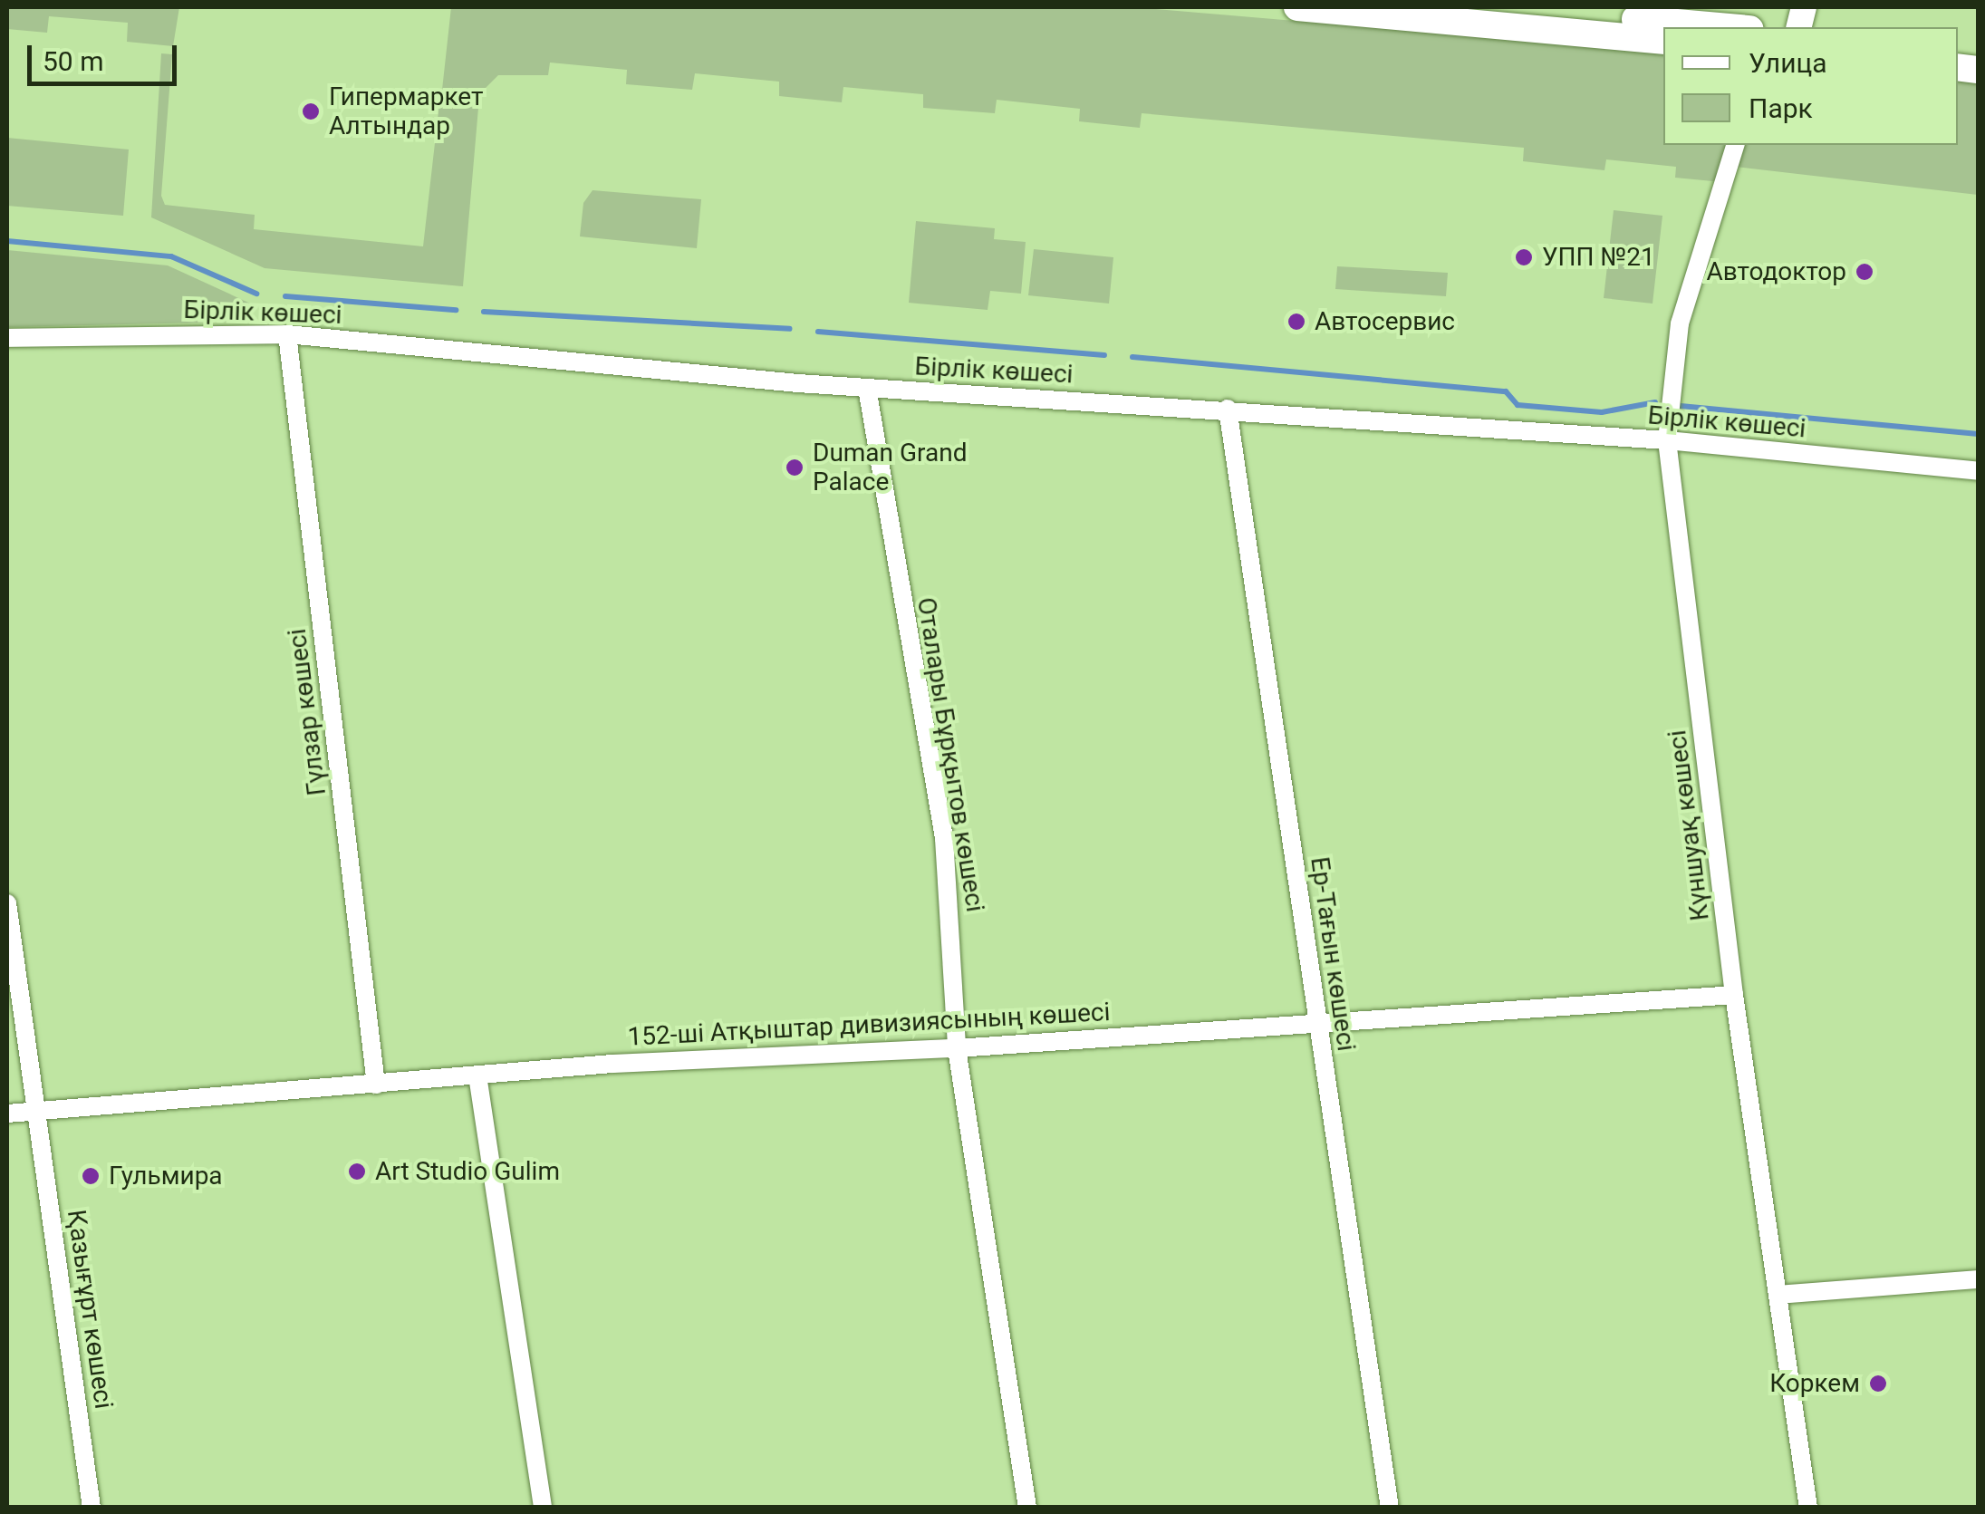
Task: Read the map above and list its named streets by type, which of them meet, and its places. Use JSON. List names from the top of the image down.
{
  "streets": {
    "street": [
      "Бірлік көшесі",
      "Гүлзар көшесі",
      "Оталары Бұрқытов көшесі",
      "Күншуақ көшесі",
      "Ер-Тағын көшесі",
      "152-ші Атқыштар дивизиясының көшесі",
      "Қазығұрт көшесі"
    ]
  },
  "crossings": [
    ["Бірлік көшесі", "Гүлзар көшесі"],
    ["Бірлік көшесі", "Оталары Бұрқытов көшесі"],
    ["Бірлік көшесі", "Күншуақ көшесі"],
    ["Бірлік көшесі", "Ер-Тағын көшесі"],
    ["Гүлзар көшесі", "152-ші Атқыштар дивизиясының көшесі"],
    ["Оталары Бұрқытов көшесі", "152-ші Атқыштар дивизиясының көшесі"],
    ["Күншуақ көшесі", "152-ші Атқыштар дивизиясының көшесі"],
    ["Ер-Тағын көшесі", "152-ші Атқыштар дивизиясының көшесі"],
    ["152-ші Атқыштар дивизиясының көшесі", "Қазығұрт көшесі"]
  ],
  "places": [
    "Гипермаркет Алтындар",
    "УПП №21",
    "Автодоктор",
    "Автосервис",
    "Duman Grand Palace",
    "Art Studio Gulim",
    "Гульмира",
    "Коркем"
  ],
  "legend": ["Улица", "Парк"],
  "scale_bar": "50 m"
}
